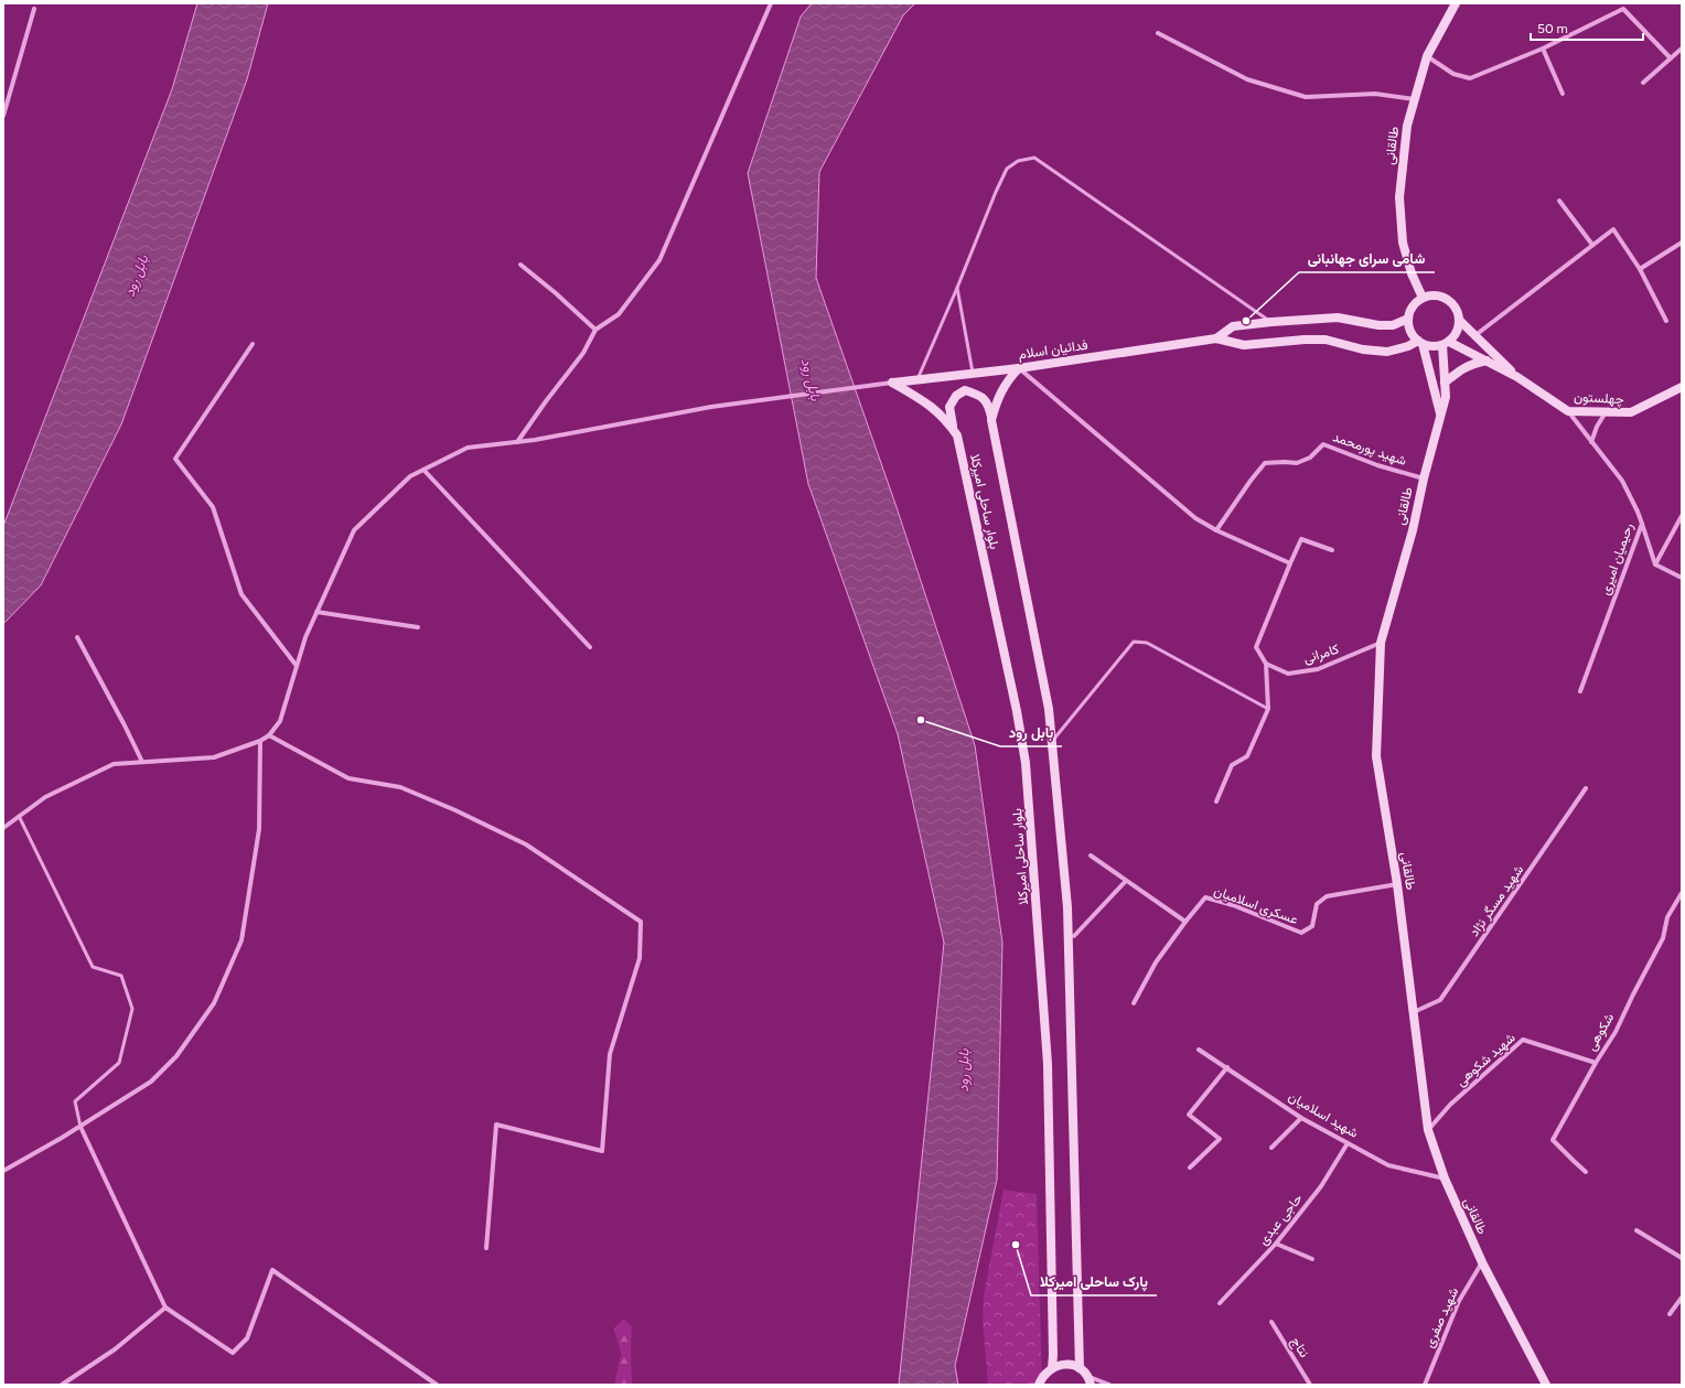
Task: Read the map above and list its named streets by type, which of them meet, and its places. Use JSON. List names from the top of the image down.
{
  "streets": {
    "main road": [
      "طالقانی",
      "فدائیان اسلام",
      "چهلستون",
      "بلوار ساحلی امیرکلا"
    ],
    "street": [
      "شهید پورمحمد",
      "رحیمیان امیری",
      "کامرانی",
      "شهید مسگر نژاد",
      "عسکری اسلامیان",
      "شکوهی",
      "شهید شکوهی",
      "شهید اسلامیان",
      "حاجی عبدی",
      "شهید صفری",
      "نتاج"
    ]
  },
  "crossings": [
    ["طالقانی", "فدائیان اسلام"],
    ["طالقانی", "چهلستون"],
    ["طالقانی", "شهید پورمحمد"],
    ["طالقانی", "کامرانی"],
    ["طالقانی", "شهید مسگر نژاد"],
    ["طالقانی", "عسکری اسلامیان"],
    ["طالقانی", "شهید شکوهی"],
    ["طالقانی", "شهید اسلامیان"],
    ["طالقانی", "شهید صفری"],
    ["فدائیان اسلام", "چهلستون"],
    ["فدائیان اسلام", "بلوار ساحلی امیرکلا"],
    ["چهلستون", "رحیمیان امیری"],
    ["شکوهی", "شهید شکوهی"],
    ["شهید اسلامیان", "حاجی عبدی"]
  ],
  "water": ["بابل رود"],
  "places": ["شامی سرای جهانبانی", "بابل رود", "پارک ساحلی امیرکلا"],
  "scale_bar": "50 m"
}
